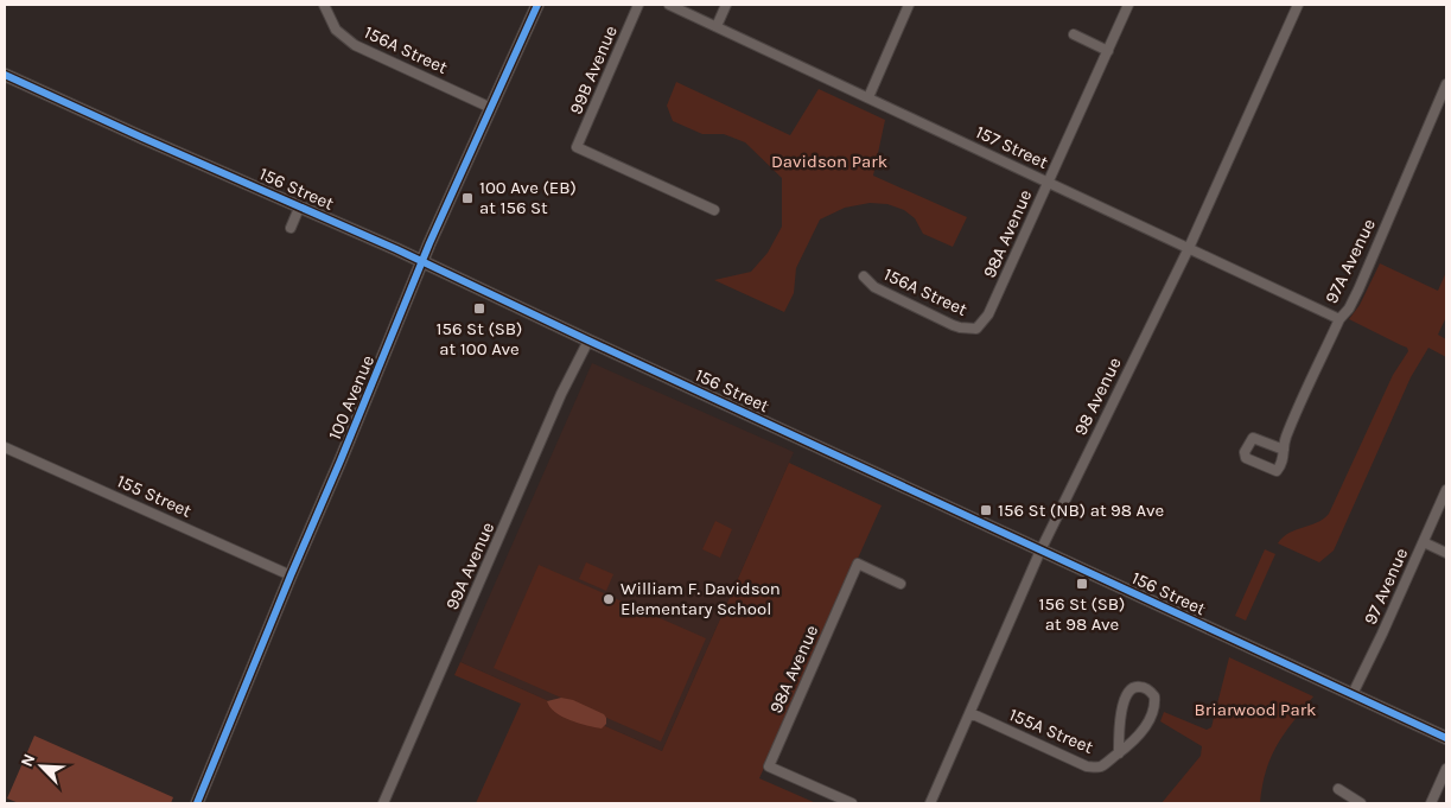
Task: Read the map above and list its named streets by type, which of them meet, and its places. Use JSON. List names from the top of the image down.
{
  "streets": {
    "main road": ["156 Street", "100 Avenue"],
    "street": [
      "156A Street",
      "99B Avenue",
      "157 Street",
      "98A Avenue",
      "97A Avenue",
      "98 Avenue",
      "155 Street",
      "99A Avenue",
      "97 Avenue",
      "155A Street"
    ]
  },
  "crossings": [
    ["156A Street", "98A Avenue"],
    ["156A Street", "100 Avenue"],
    ["157 Street", "98A Avenue"],
    ["157 Street", "97A Avenue"],
    ["157 Street", "98 Avenue"],
    ["156 Street", "98 Avenue"],
    ["156 Street", "100 Avenue"],
    ["156 Street", "99A Avenue"],
    ["156 Street", "97 Avenue"],
    ["98 Avenue", "155A Street"],
    ["100 Avenue", "155 Street"]
  ],
  "parks": ["Davidson Park", "Briarwood Park"],
  "places": {
    "transit": [
      "100 Ave (EB) at 156 St",
      "156 St (SB) at 100 Ave",
      "156 St (NB) at 98 Ave",
      "156 St (SB) at 98 Ave"
    ],
    "other": ["William F. Davidson Elementary School"]
  },
  "north": "top left"
}
